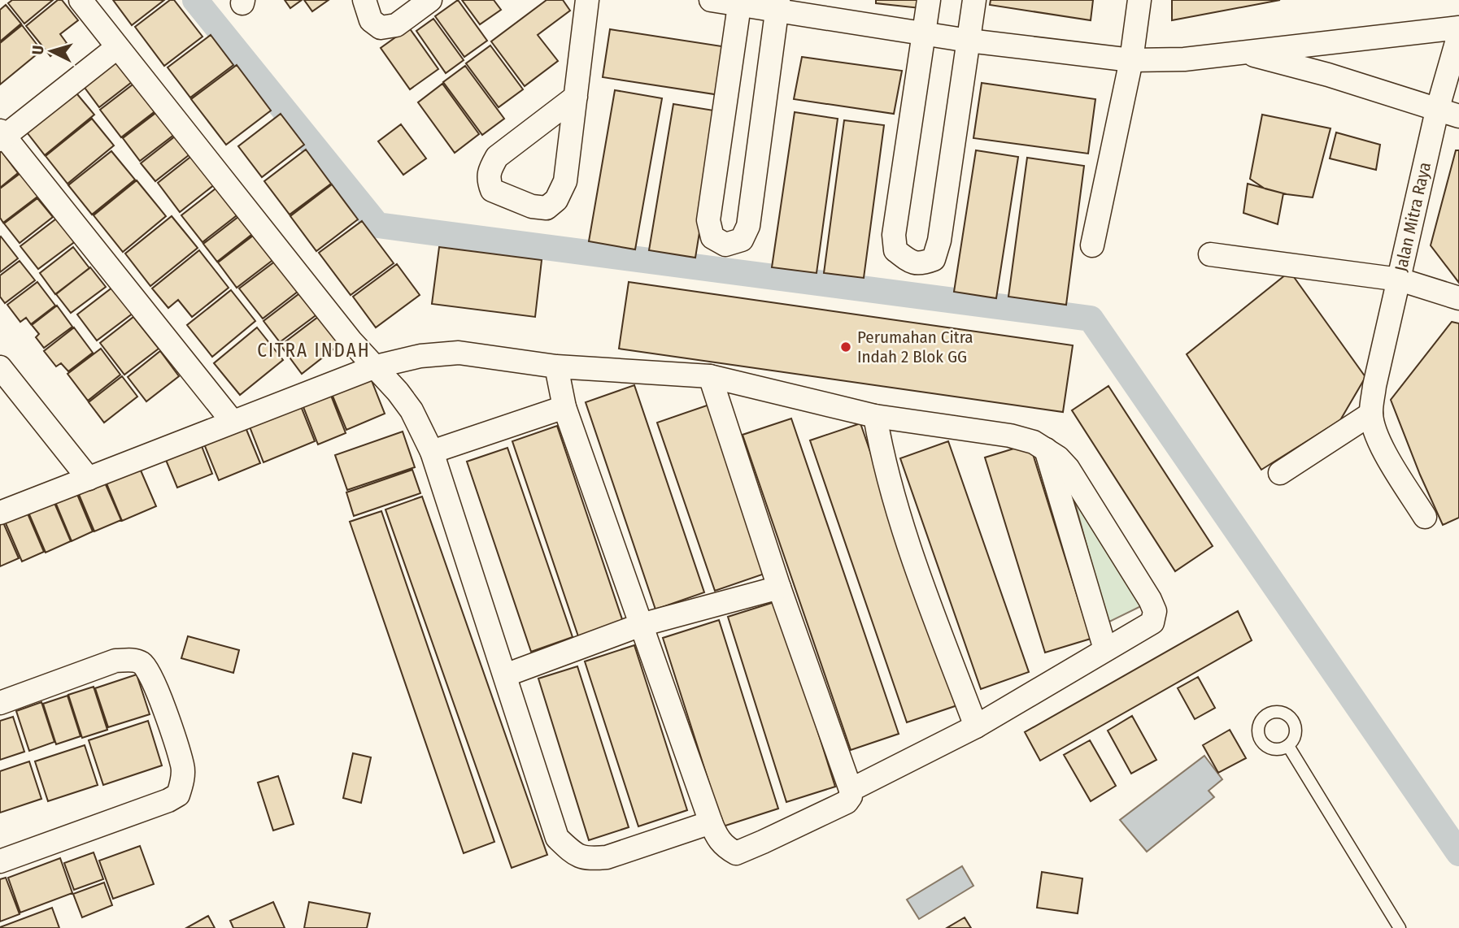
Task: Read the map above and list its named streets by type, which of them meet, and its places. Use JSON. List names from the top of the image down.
{
  "streets": {
    "street": ["Jalan Mitra Raya"]
  },
  "districts": ["CITRA INDAH"],
  "places": ["Perumahan Citra Indah 2 Blok GG"],
  "north": "left"
}
